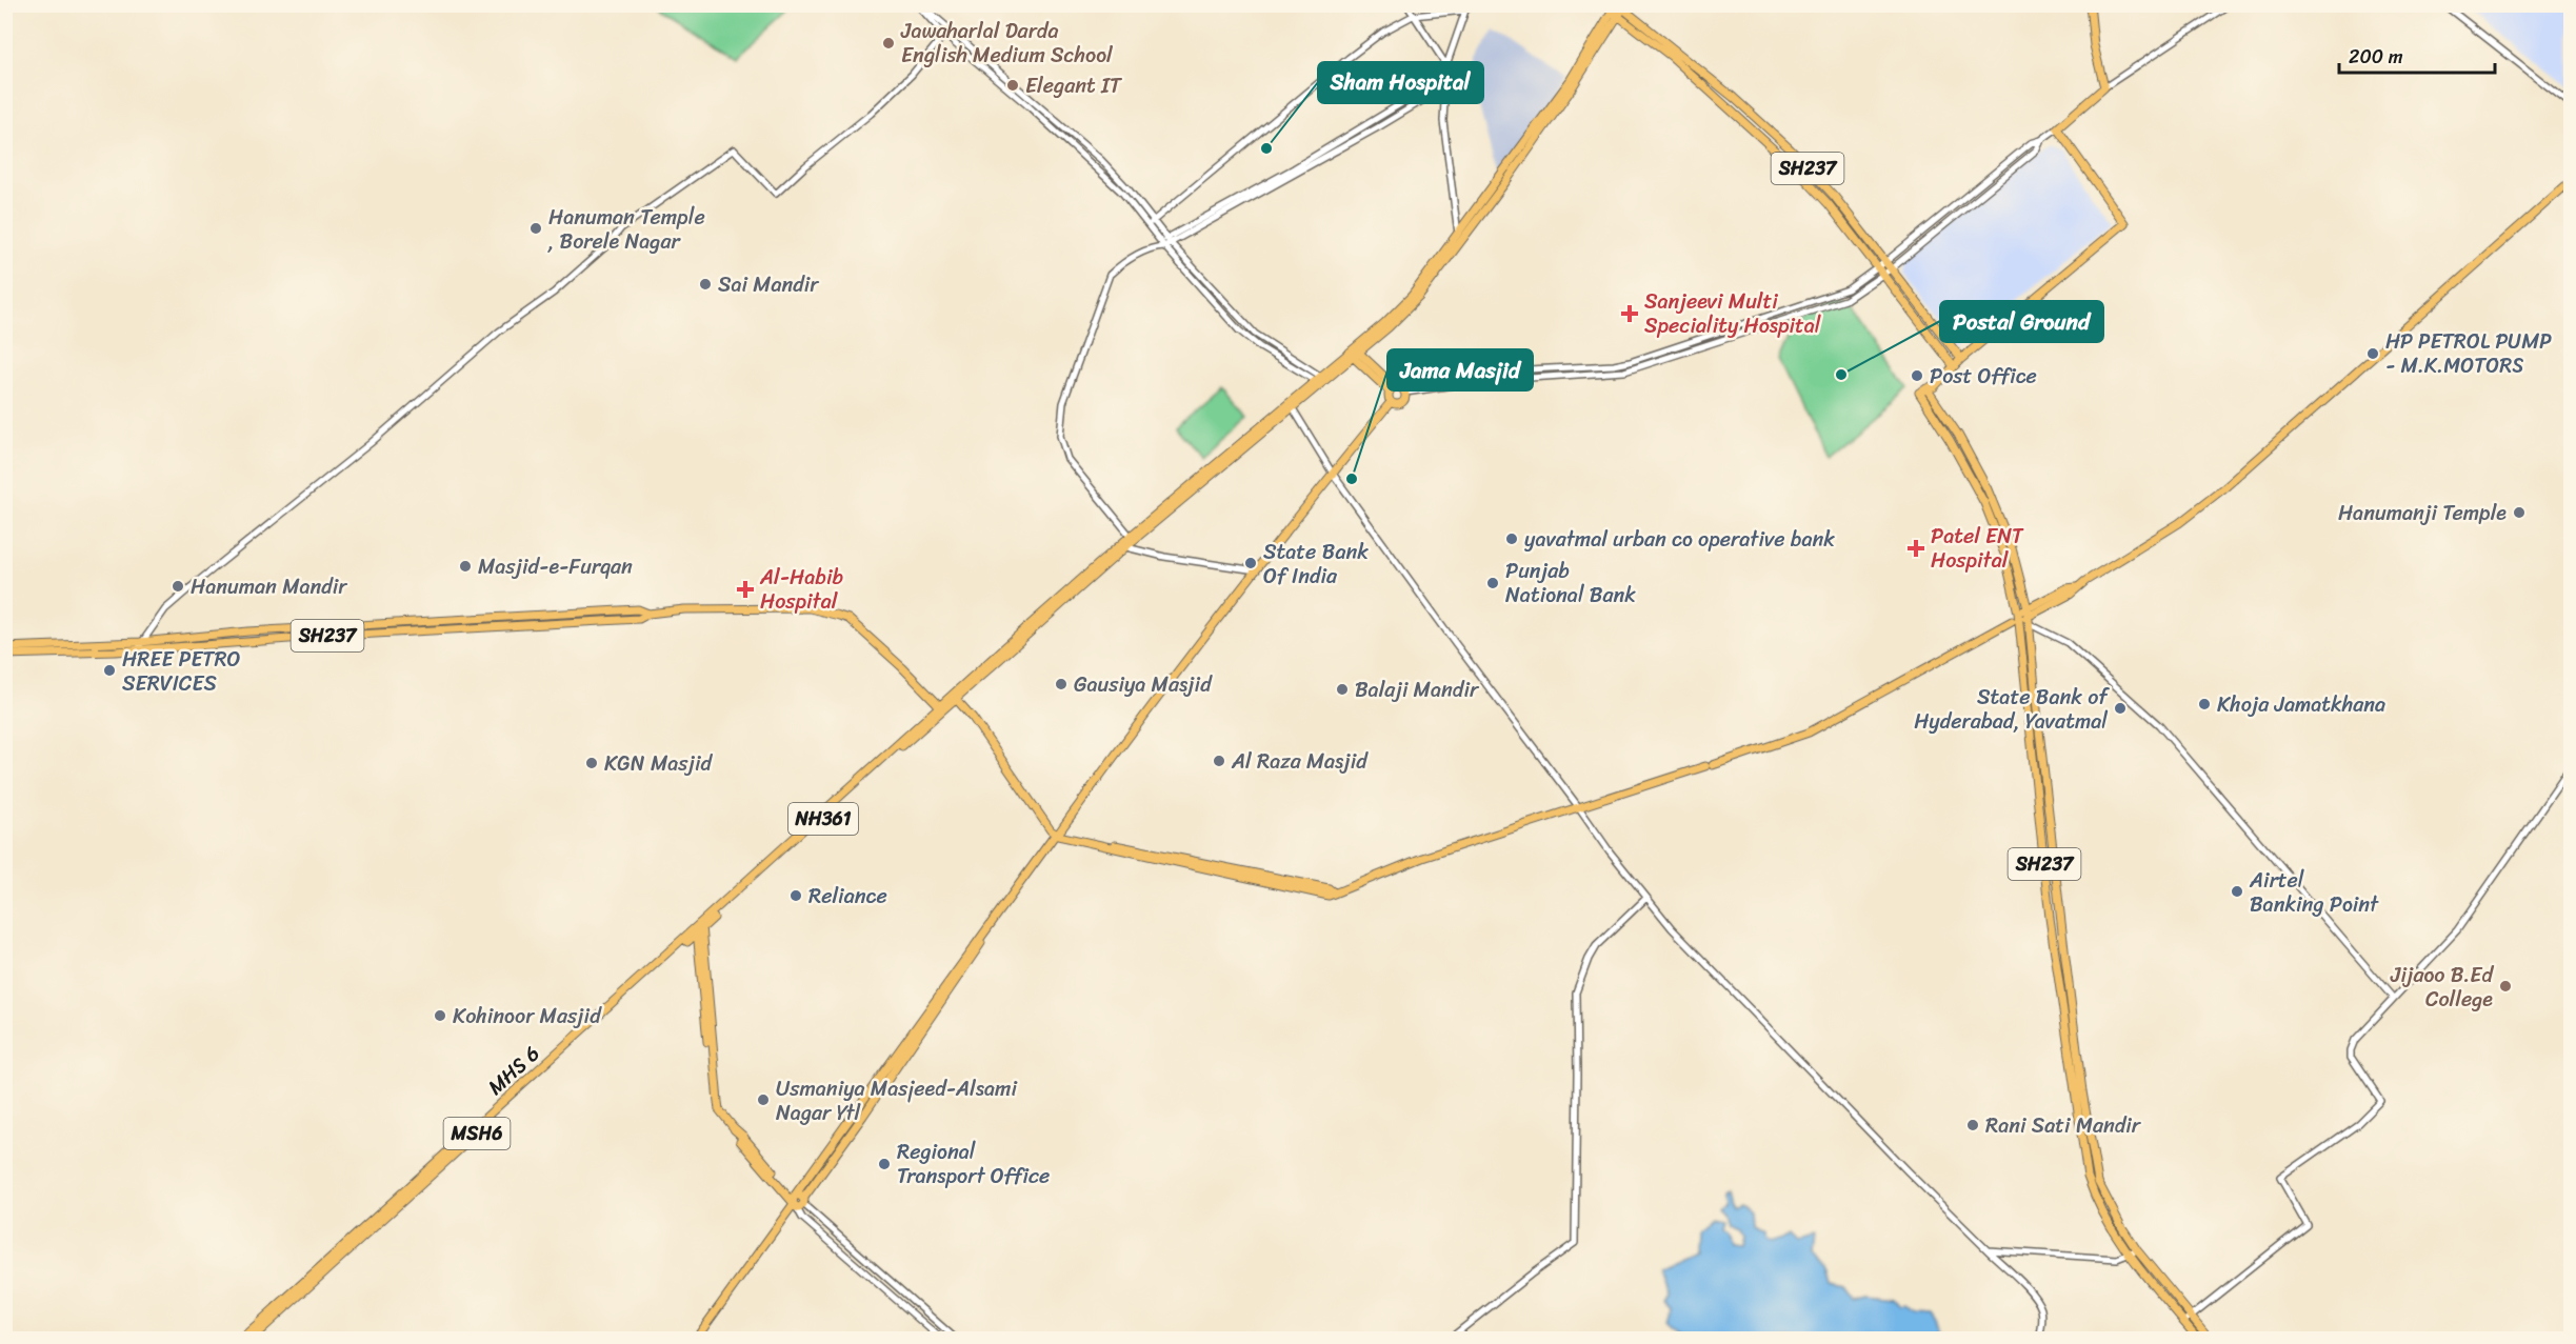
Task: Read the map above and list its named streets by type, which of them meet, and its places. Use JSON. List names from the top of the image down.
{
  "streets": {
    "main road": [
      "SH237",
      "NH361",
      "MHS 6",
      "MSH6"
    ]
  },
  "crossings": [
    ["SH237", "NH361"],
    ["NH361", "MHS 6"],
    ["NH361", "MSH6"],
    ["MHS 6", "MSH6"]
  ],
  "places": {
    "other": [
      "Jawaharlal Darda English Medium School",
      "Elegant IT",
      "Sham Hospital",
      "Hanuman Temple , Borele Nagar",
      "Sai Mandir",
      "HP PETROL PUMP - M.K.MOTORS",
      "Postal Ground",
      "Post Office",
      "Jama Masjid",
      "Hanumanji Temple",
      "yavatmal urban co operative bank",
      "State Bank Of India",
      "Masjid-e-Furqan",
      "Punjab National Bank",
      "Hanuman Mandir",
      "HREE PETRO SERVICES",
      "Gausiya Masjid",
      "Balaji Mandir",
      "Khoja Jamatkhana",
      "State Bank of Hyderabad, Yavatmal",
      "Al Raza Masjid",
      "KGN Masjid",
      "Airtel Banking Point",
      "Reliance",
      "Jijaoo B.Ed College",
      "Kohinoor Masjid",
      "Usmaniya Masjeed-Alsami Nagar Ytl",
      "Rani Sati Mandir",
      "Regional Transport Office"
    ],
    "health": ["Sanjeevi Multi Speciality Hospital", "Patel ENT Hospital", "Al-Habib Hospital"]
  },
  "scale_bar": "200 m"
}
